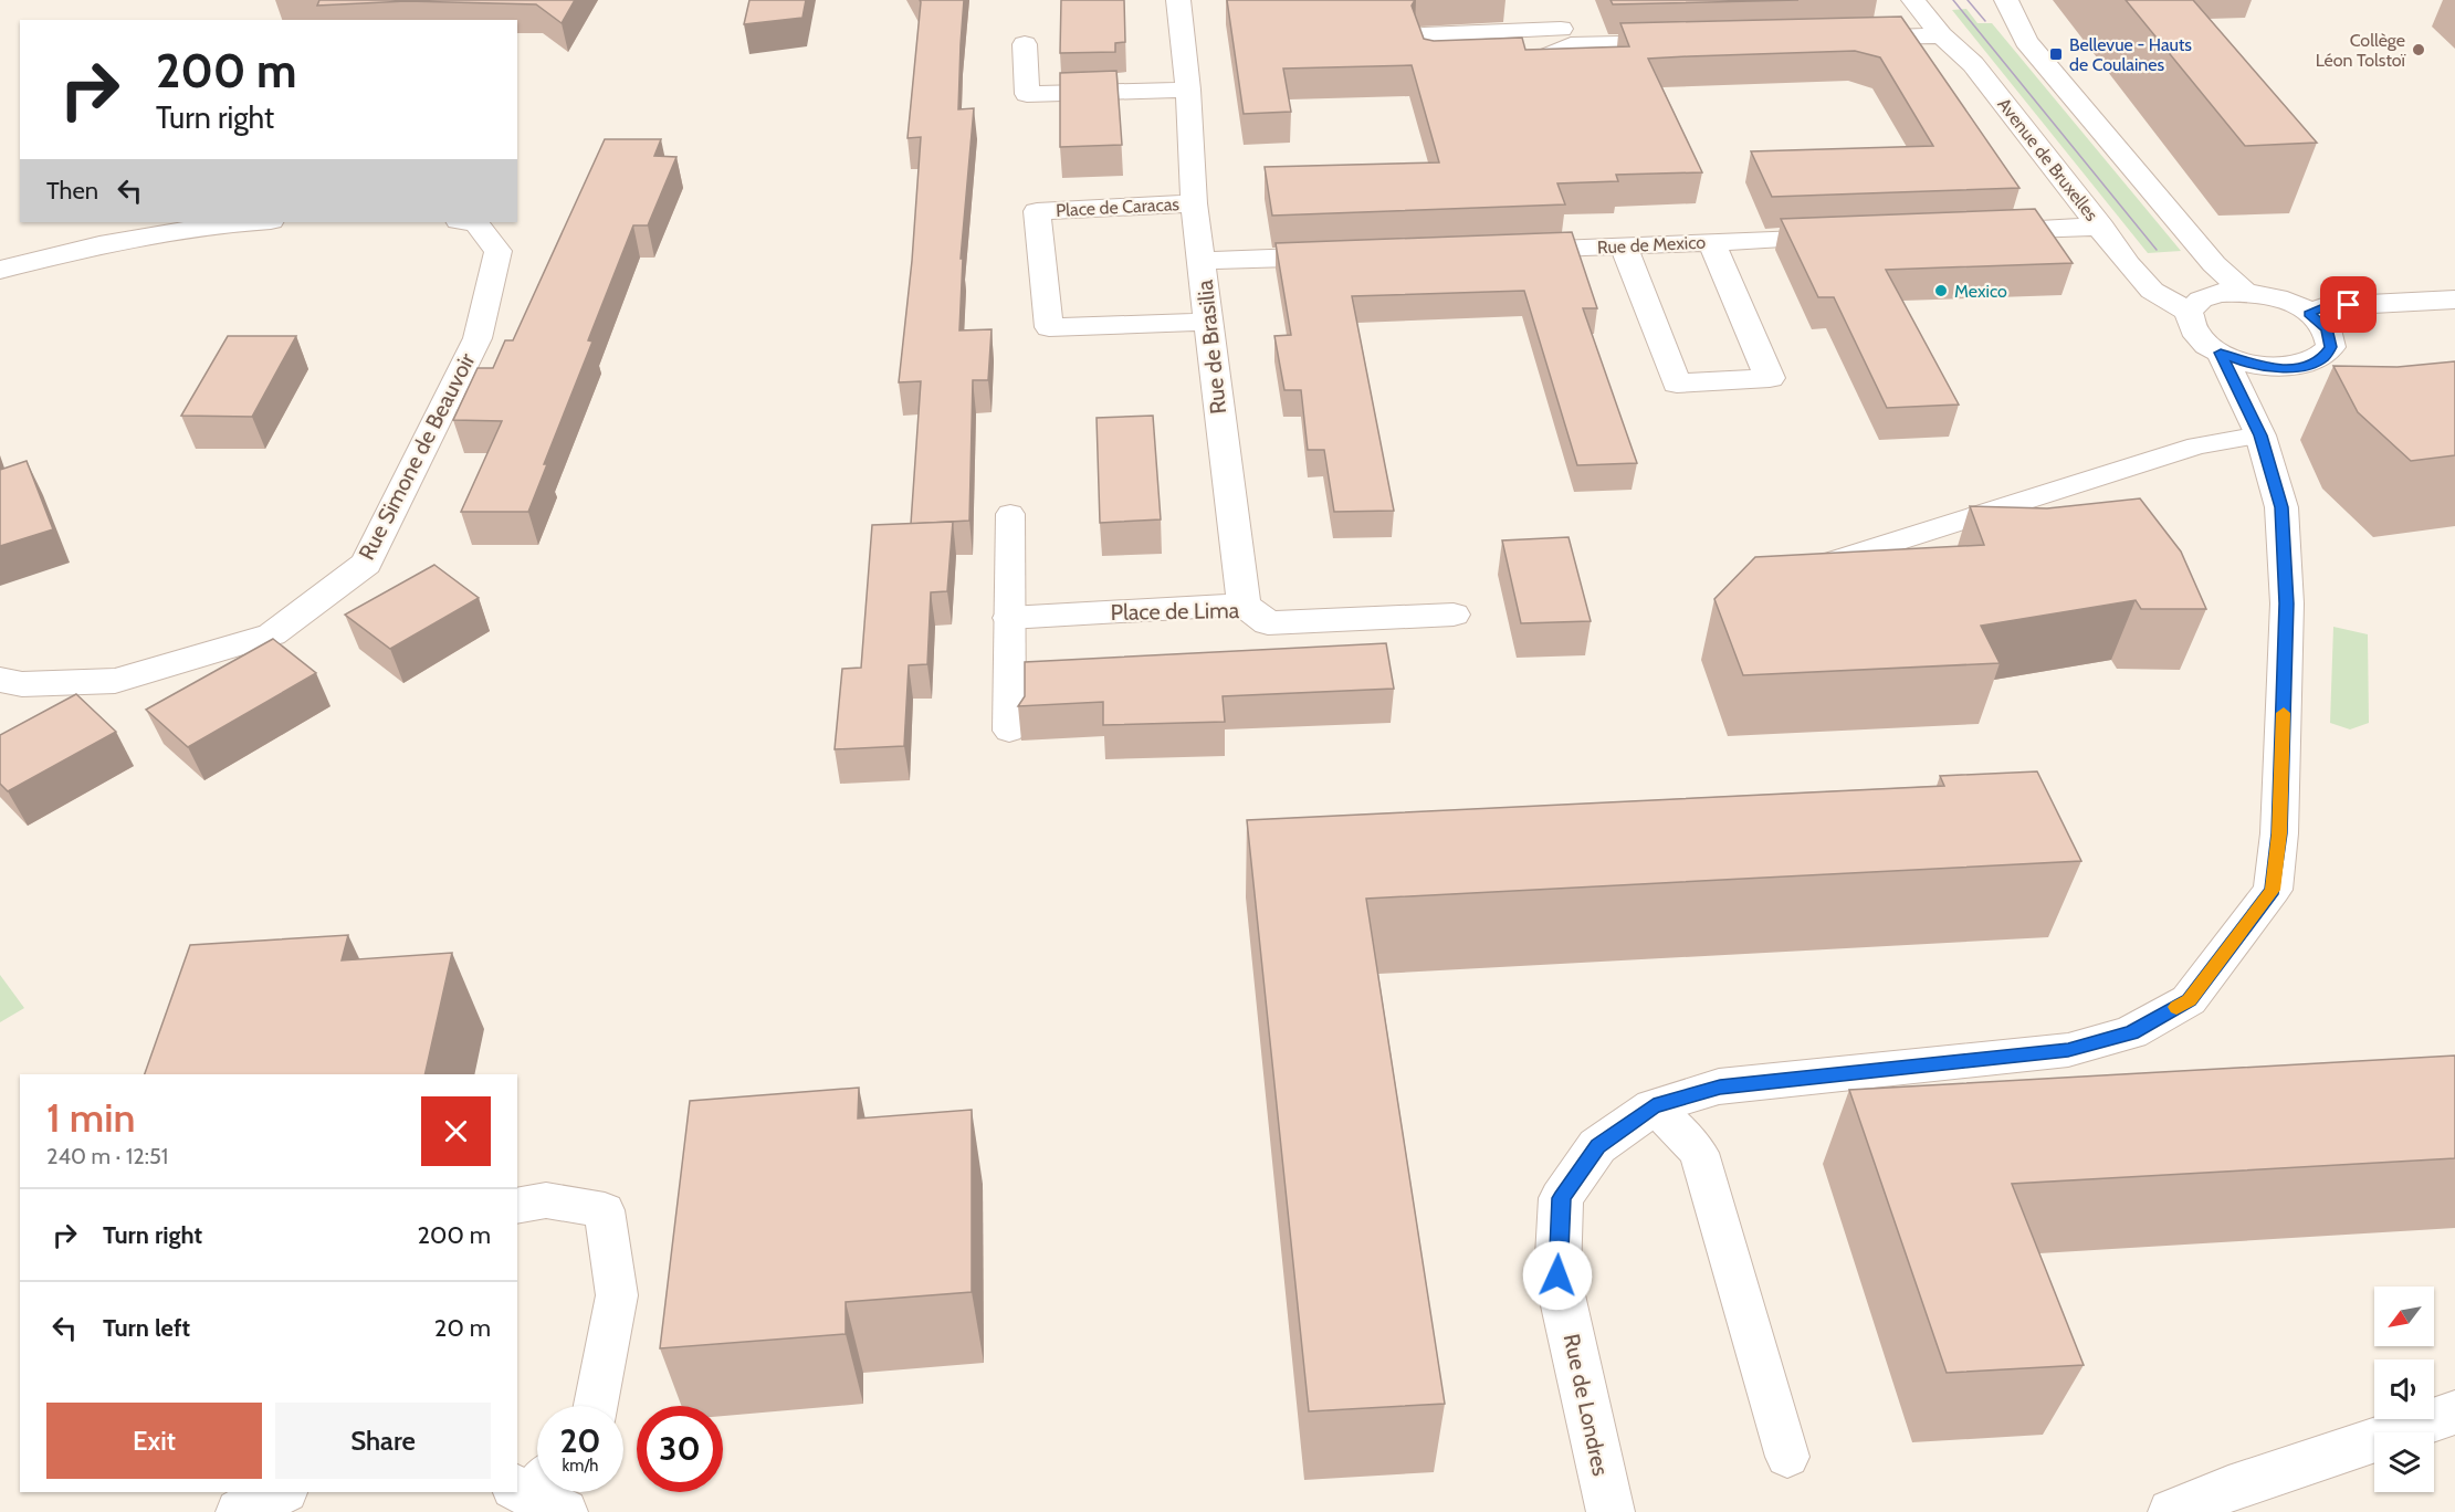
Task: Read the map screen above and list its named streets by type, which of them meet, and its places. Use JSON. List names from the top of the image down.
{
  "streets": {
    "street": [
      "Avenue de Bruxelles",
      "Place de Caracas",
      "Rue de Mexico",
      "Rue de Brasilia",
      "Rue Simone de Beauvoir",
      "Place de Lima",
      "Rue de Londres"
    ]
  },
  "crossings": [
    ["Place de Caracas", "Rue de Brasilia"],
    ["Rue de Brasilia", "Place de Lima"]
  ],
  "places": {
    "other": ["Collège Léon Tolstoï", "Mexico"],
    "transit": ["Bellevue - Hauts de Coulaines"]
  },
  "north": "bottom left",
  "page": {
    "turn": ["200 m", "Turn right"],
    "then": "Then",
    "heading": ["1 min", "240 m · 12:51"],
    "list": [
      {
        "name": "Turn right",
        "value": "200 m"
      },
      {
        "name": "Turn left",
        "value": "20 m"
      }
    ],
    "buttons": ["Exit", "Share"],
    "speed": "20 km/h",
    "limit": "30"
  }
}
